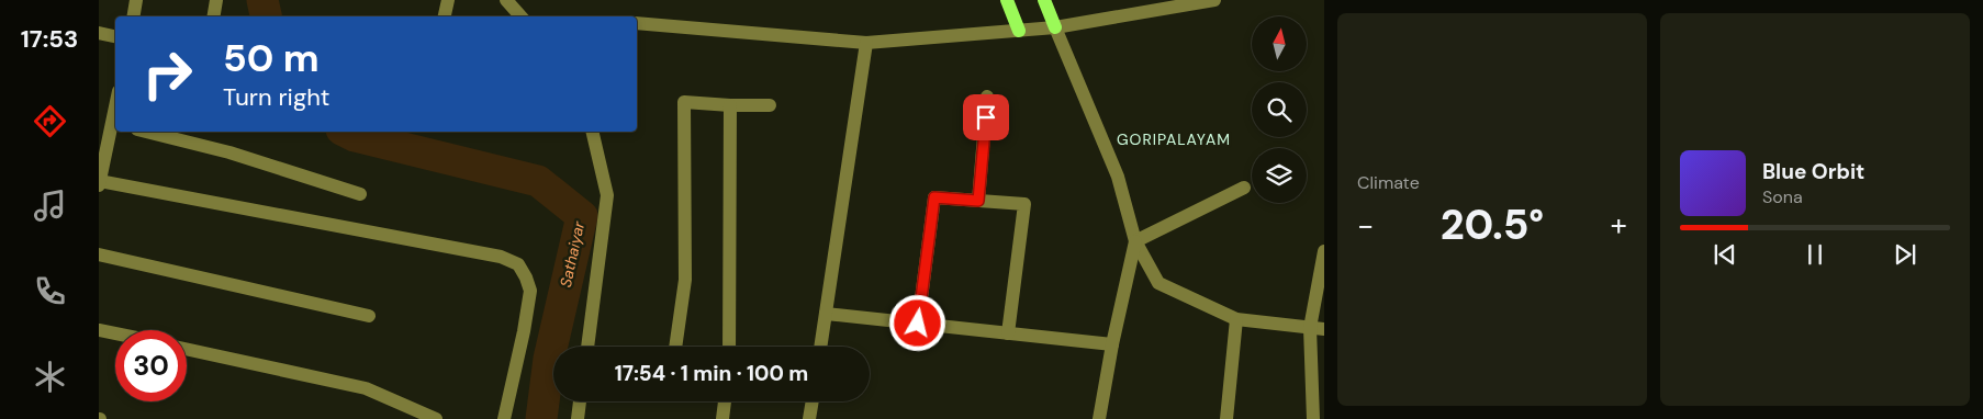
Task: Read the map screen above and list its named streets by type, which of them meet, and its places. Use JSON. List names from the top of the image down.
{
  "districts": ["GORIPALAYAM"],
  "water": ["Sathaiyar"],
  "north": "top",
  "page": {
    "tabs": "17:53",
    "tile": "Climate",
    "turn": ["50 m", "Turn right"],
    "song": ["Blue Orbit", "Sona"],
    "heat": ["−", "20.5°", "+"],
    "limit": "30",
    "trip": "17:54 · 1 min · 100 m"
  }
}
